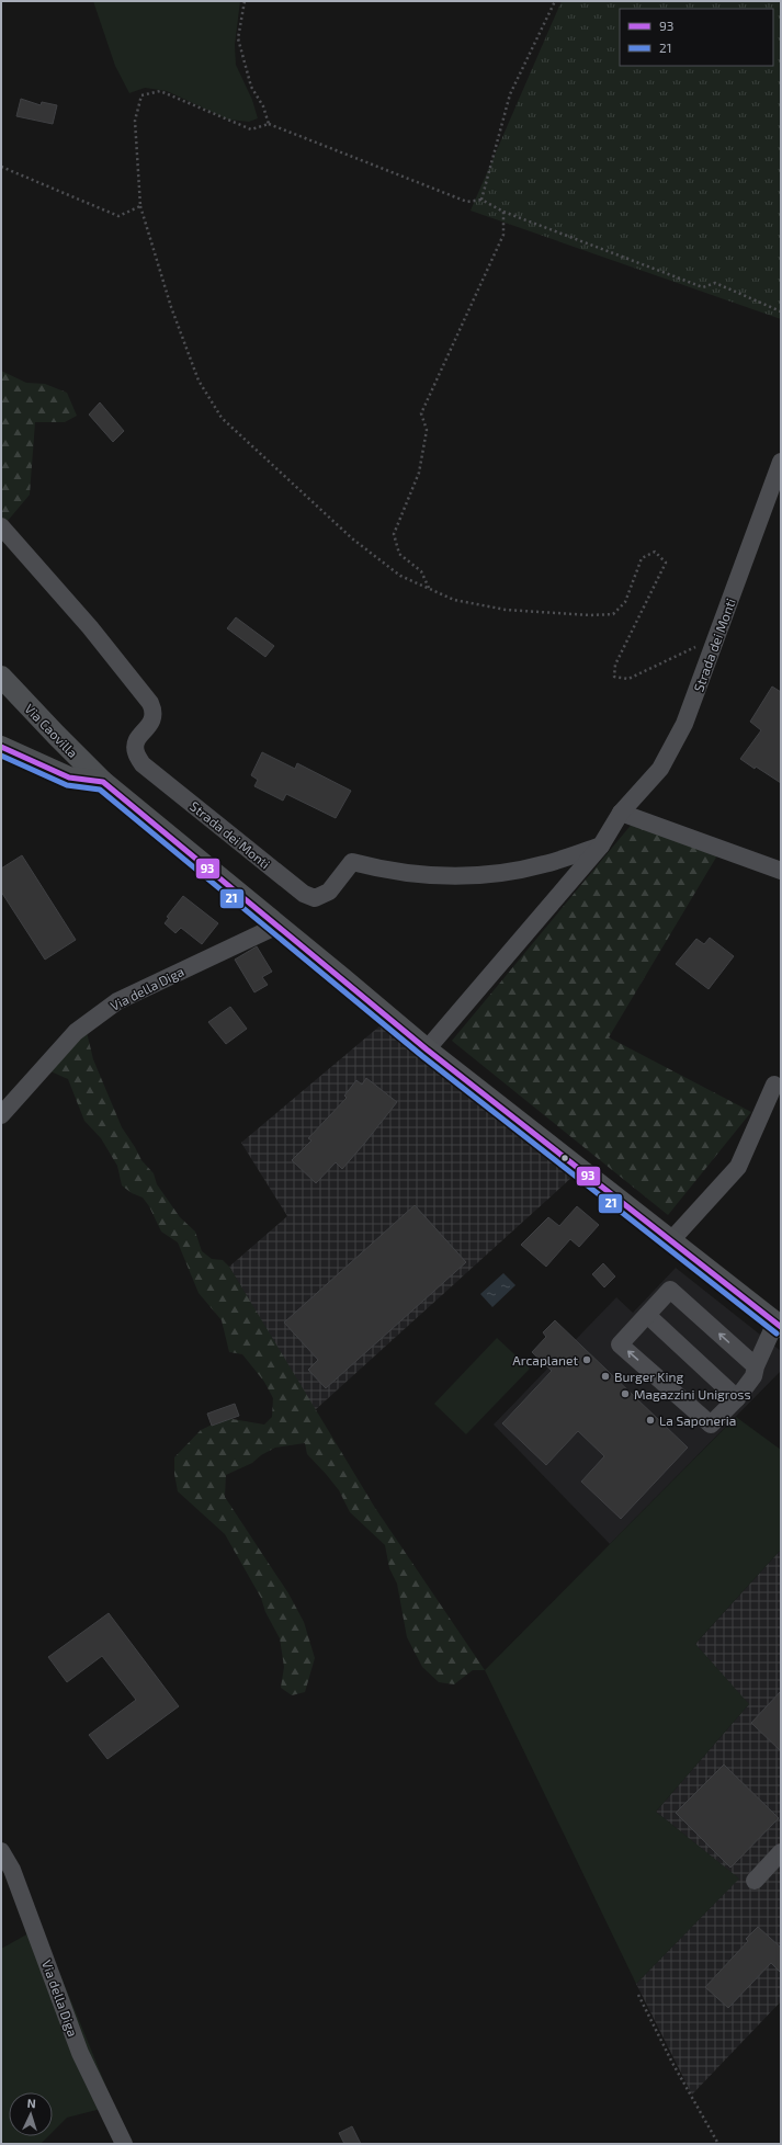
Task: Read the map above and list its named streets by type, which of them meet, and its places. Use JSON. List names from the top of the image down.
{
  "streets": {
    "main road": ["Via Caovilla"],
    "street": ["Strada dei Monti", "Via della Diga"]
  },
  "crossings": [
    ["Strada dei Monti", "Via Caovilla"],
    ["Via Caovilla", "Via della Diga"]
  ],
  "places": [
    "Arcaplanet",
    "Burger King",
    "Magazzini Unigross",
    "La Saponeria"
  ],
  "lines": ["transit line 93", "transit line 21"],
  "legend": ["93", "21"],
  "north": "top"
}
